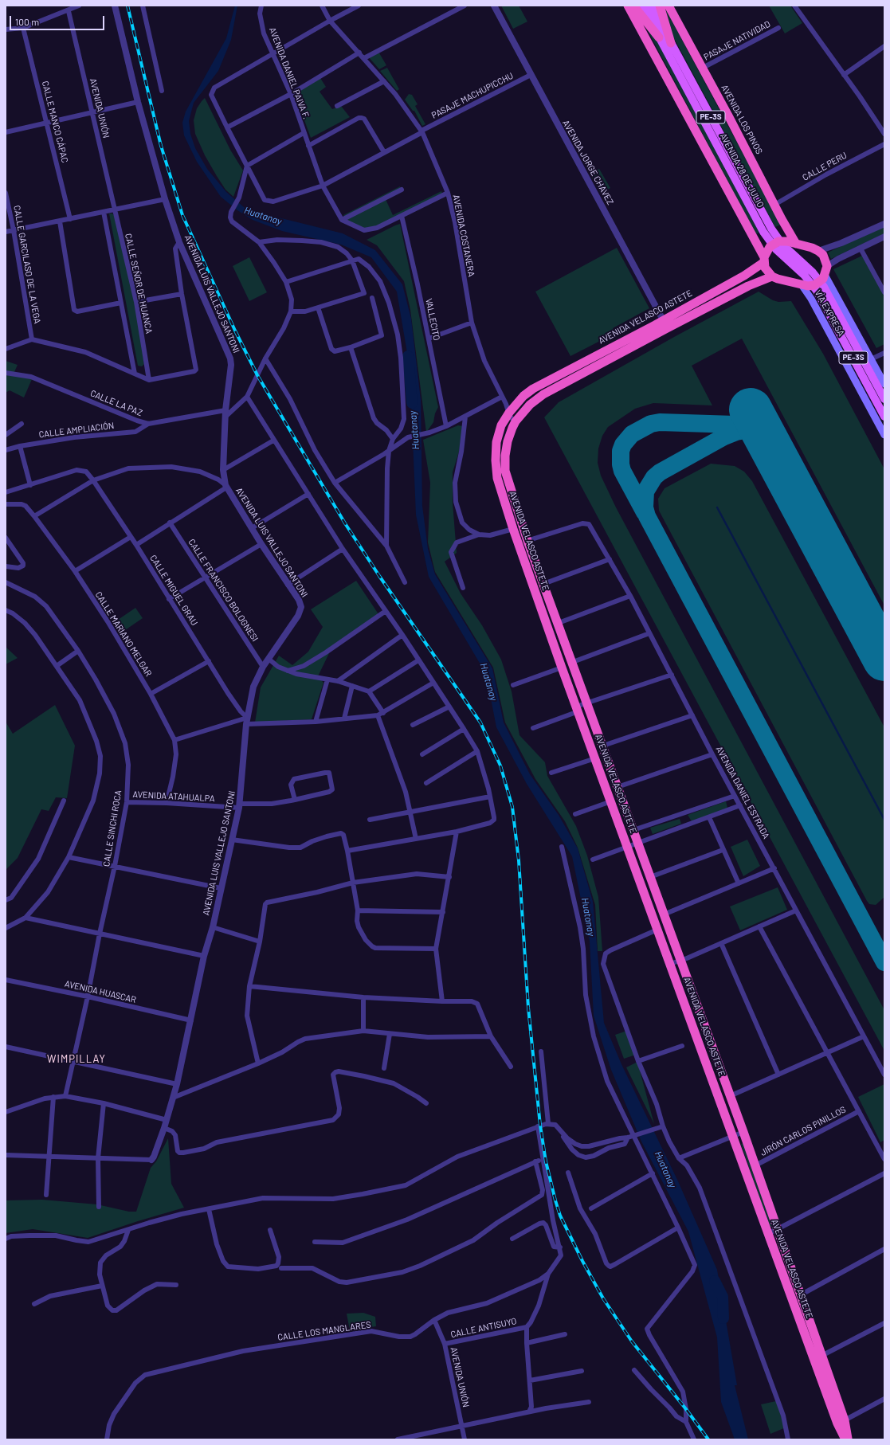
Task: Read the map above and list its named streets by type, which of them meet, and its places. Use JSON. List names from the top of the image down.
{
  "streets": {
    "highway": ["AVENIDA LOS PINOS", "AVENIDA VELASCO ASTETE"],
    "main road": ["PE-3S", "AVENIDA 28 DE JULIO", "VÍA EXPRESA"],
    "street": [
      "PASAJE NATIVIDAD",
      "AVENIDA DANIEL PAIVA F.",
      "PASAJE MACHUPICCHU",
      "AVENIDA UNIÓN",
      "CALLE MANCO CÁPAC",
      "AVENIDA JORGE CHAVEZ",
      "CALLE PERU",
      "AVENIDA COSTANERA",
      "CALLE GARCILASO DE LA VEGA",
      "CALLE SEÑOR DE HUANCA",
      "AVENIDA LUIS VALLEJO SANTONI",
      "VALLECITO",
      "CALLE LA PAZ",
      "CALLE AMPLIACIÓN",
      "CALLE MIGUEL GRAU",
      "CALLE FRANCISCO BOLOGNESI",
      "CALLE MARIANO MELGAR",
      "AVENIDA DANIEL ESTRADA",
      "AVENIDA ATAHUALPA",
      "CALLE SINCHI ROCA",
      "AVENIDA HUASCAR",
      "JIRÓN CARLOS PINILLOS",
      "CALLE ANTISUYO",
      "CALLE LOS MANGLARES"
    ]
  },
  "crossings": [
    ["PASAJE NATIVIDAD", "AVENIDA LOS PINOS"],
    ["AVENIDA DANIEL PAIVA F.", "PASAJE MACHUPICCHU"],
    ["PASAJE MACHUPICCHU", "AVENIDA JORGE CHAVEZ"],
    ["PASAJE MACHUPICCHU", "AVENIDA COSTANERA"],
    ["AVENIDA UNIÓN", "CALLE SEÑOR DE HUANCA"],
    ["AVENIDA UNIÓN", "CALLE ANTISUYO"],
    ["AVENIDA UNIÓN", "CALLE LOS MANGLARES"],
    ["AVENIDA LOS PINOS", "CALLE PERU"],
    ["AVENIDA LOS PINOS", "VÍA EXPRESA"],
    ["AVENIDA LOS PINOS", "AVENIDA VELASCO ASTETE"],
    ["AVENIDA JORGE CHAVEZ", "AVENIDA VELASCO ASTETE"],
    ["AVENIDA 28 DE JULIO", "VÍA EXPRESA"],
    ["AVENIDA COSTANERA", "AVENIDA VELASCO ASTETE"],
    ["AVENIDA LUIS VALLEJO SANTONI", "CALLE LA PAZ"],
    ["AVENIDA LUIS VALLEJO SANTONI", "CALLE MIGUEL GRAU"],
    ["AVENIDA LUIS VALLEJO SANTONI", "CALLE FRANCISCO BOLOGNESI"],
    ["AVENIDA LUIS VALLEJO SANTONI", "AVENIDA ATAHUALPA"],
    ["AVENIDA LUIS VALLEJO SANTONI", "AVENIDA HUASCAR"],
    ["VÍA EXPRESA", "AVENIDA VELASCO ASTETE"],
    ["AVENIDA VELASCO ASTETE", "AVENIDA DANIEL ESTRADA"],
    ["AVENIDA VELASCO ASTETE", "JIRÓN CARLOS PINILLOS"],
    ["CALLE LA PAZ", "CALLE AMPLIACIÓN"],
    ["CALLE MARIANO MELGAR", "AVENIDA ATAHUALPA"],
    ["AVENIDA ATAHUALPA", "CALLE SINCHI ROCA"],
    ["CALLE SINCHI ROCA", "AVENIDA HUASCAR"]
  ],
  "districts": ["WIMPILLAY"],
  "water": ["Huatanay"],
  "scale_bar": "100 m"
}
